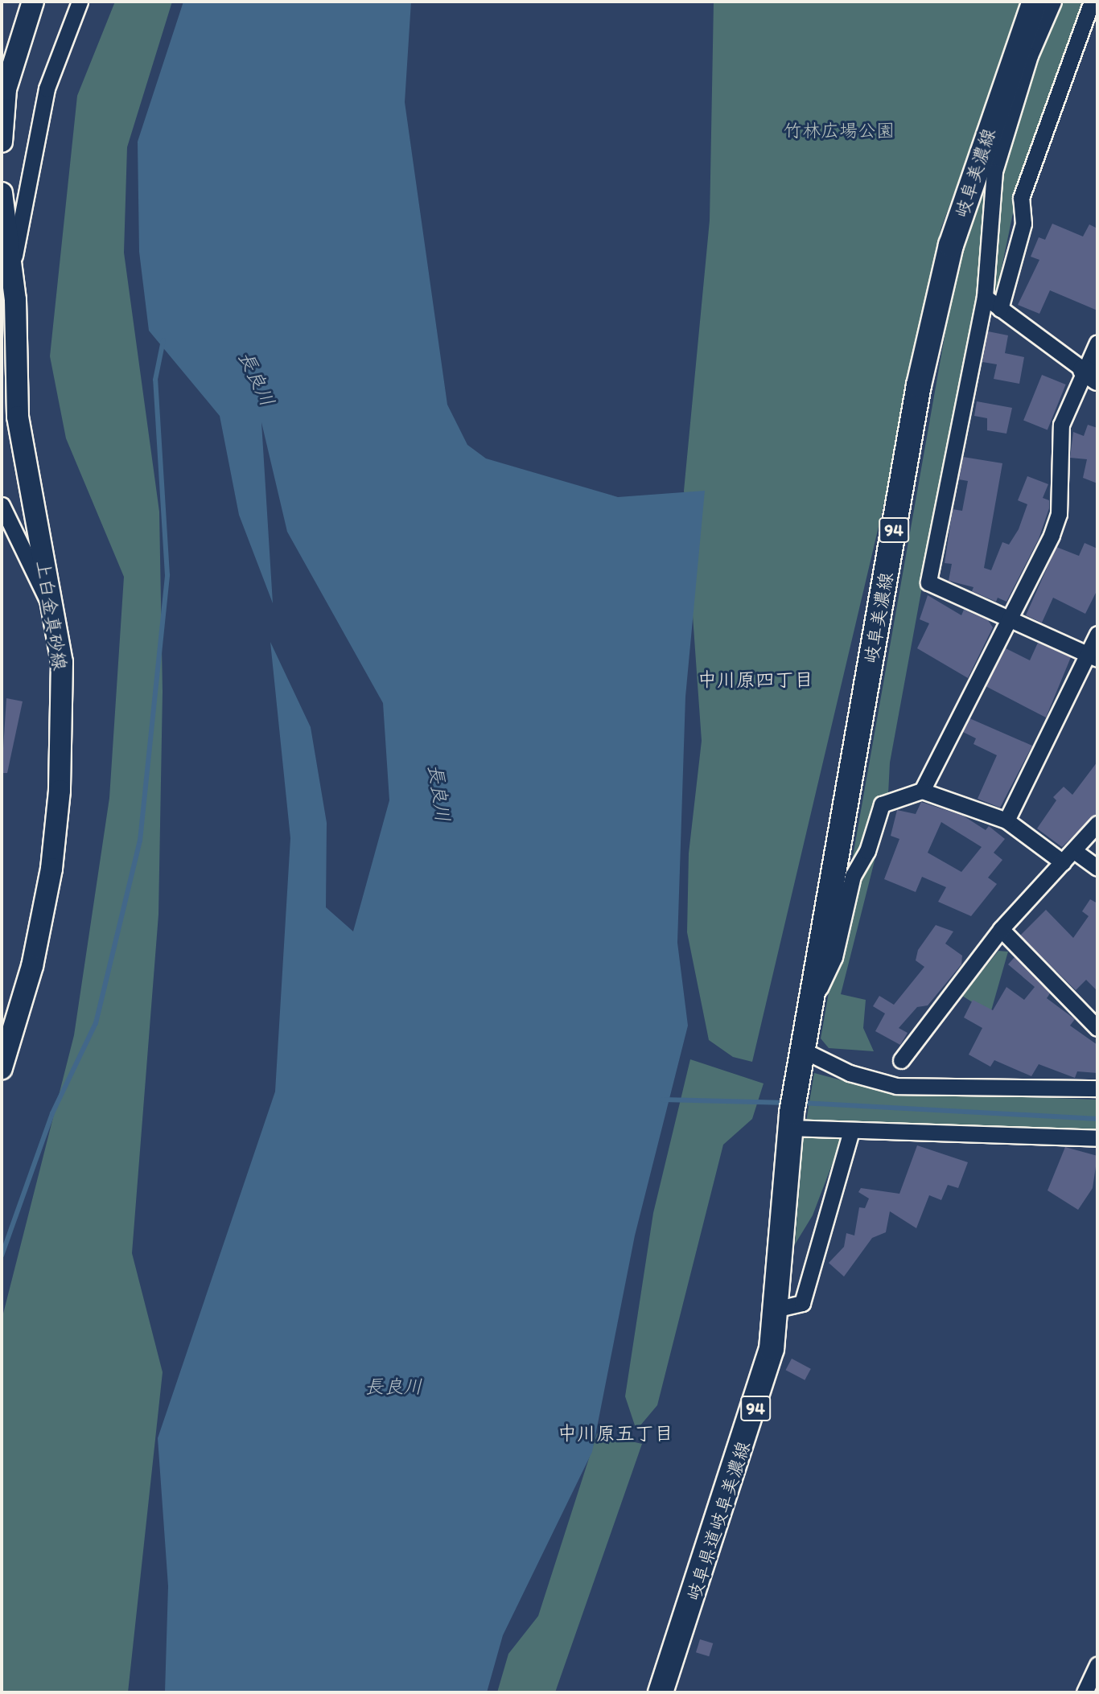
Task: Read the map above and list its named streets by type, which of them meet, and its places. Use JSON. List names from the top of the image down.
{
  "streets": {
    "main road": [
      "岐阜美濃線",
      "94",
      "上白金真砂線",
      "岐阜県道岐阜美濃線"
    ]
  },
  "crossings": [
    ["岐阜美濃線", "岐阜県道岐阜美濃線"]
  ],
  "districts": ["中川原四丁目", "中川原五丁目"],
  "water": ["長良川"],
  "parks": ["竹林広場公園"]
}
